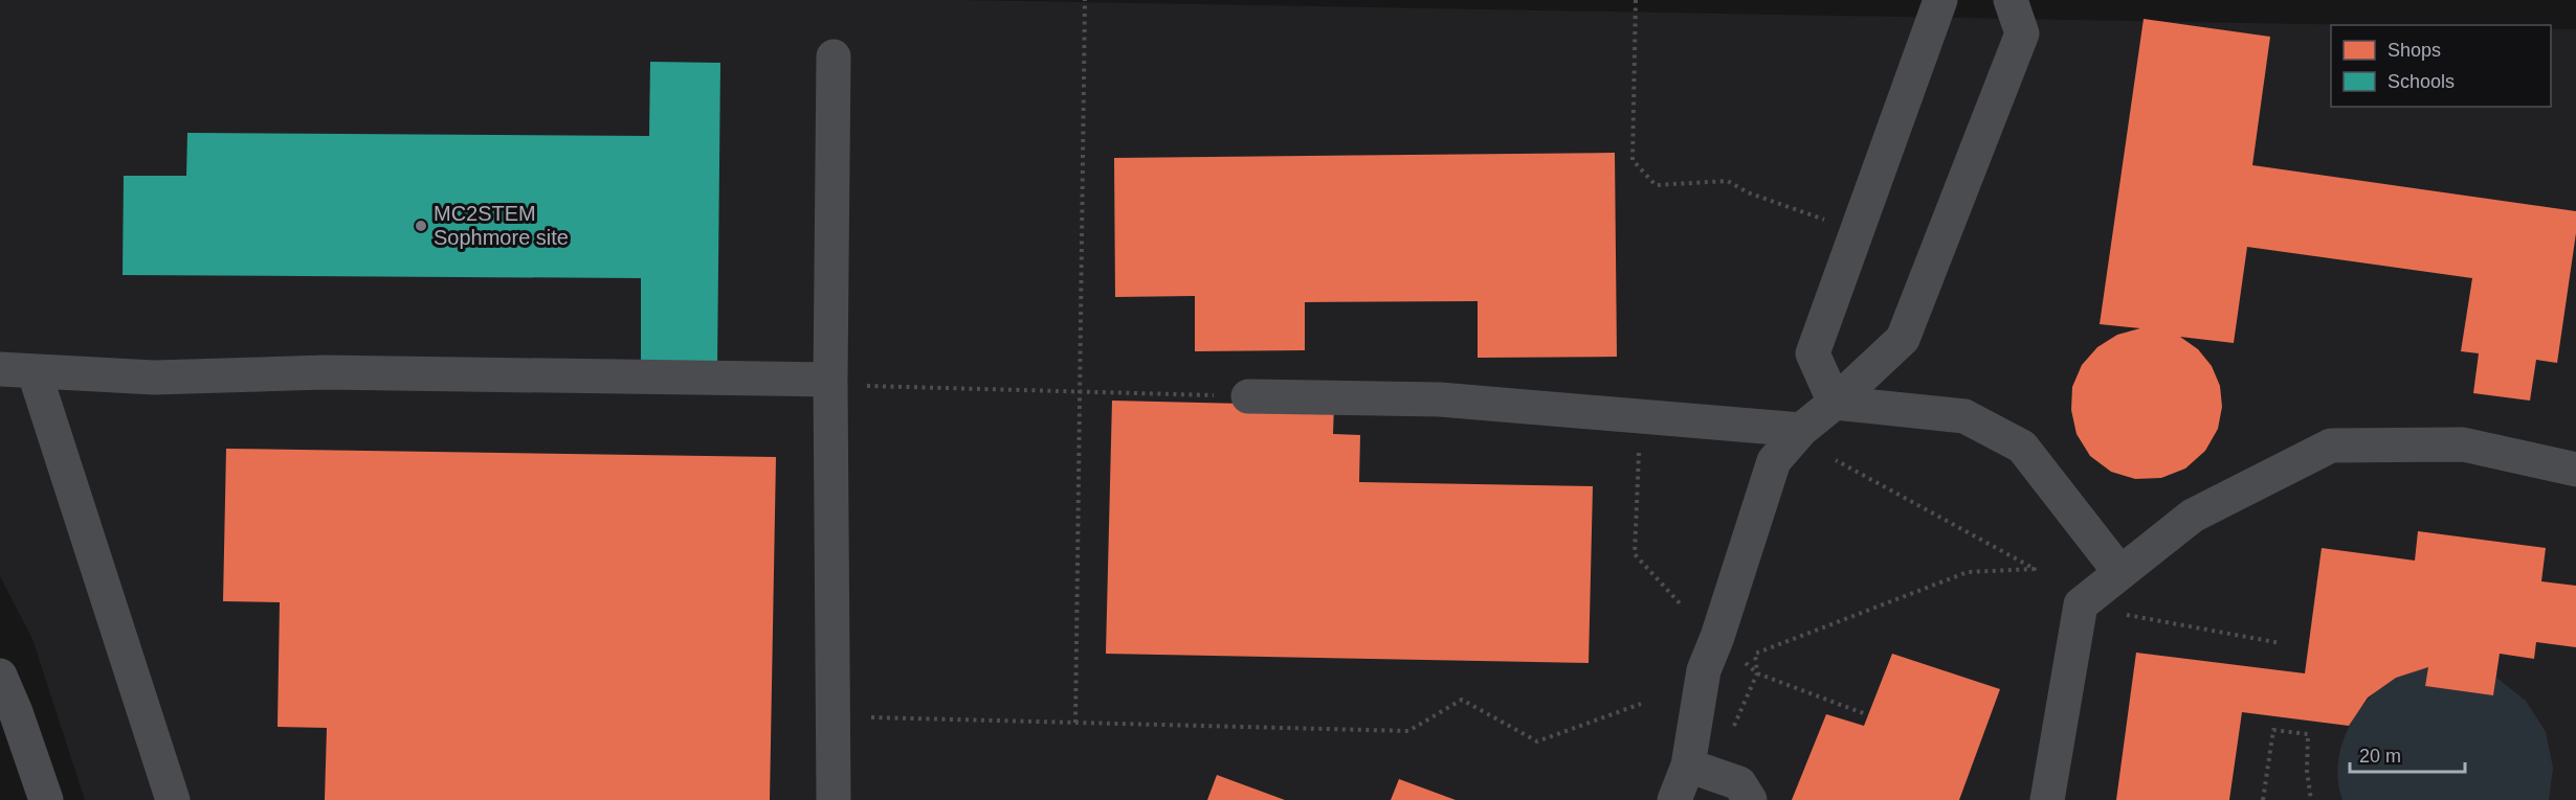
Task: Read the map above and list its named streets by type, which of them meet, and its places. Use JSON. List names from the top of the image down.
{
  "places": ["MC2STEM Sophmore site"],
  "legend": ["Shops", "Schools"],
  "scale_bar": "20 m"
}
